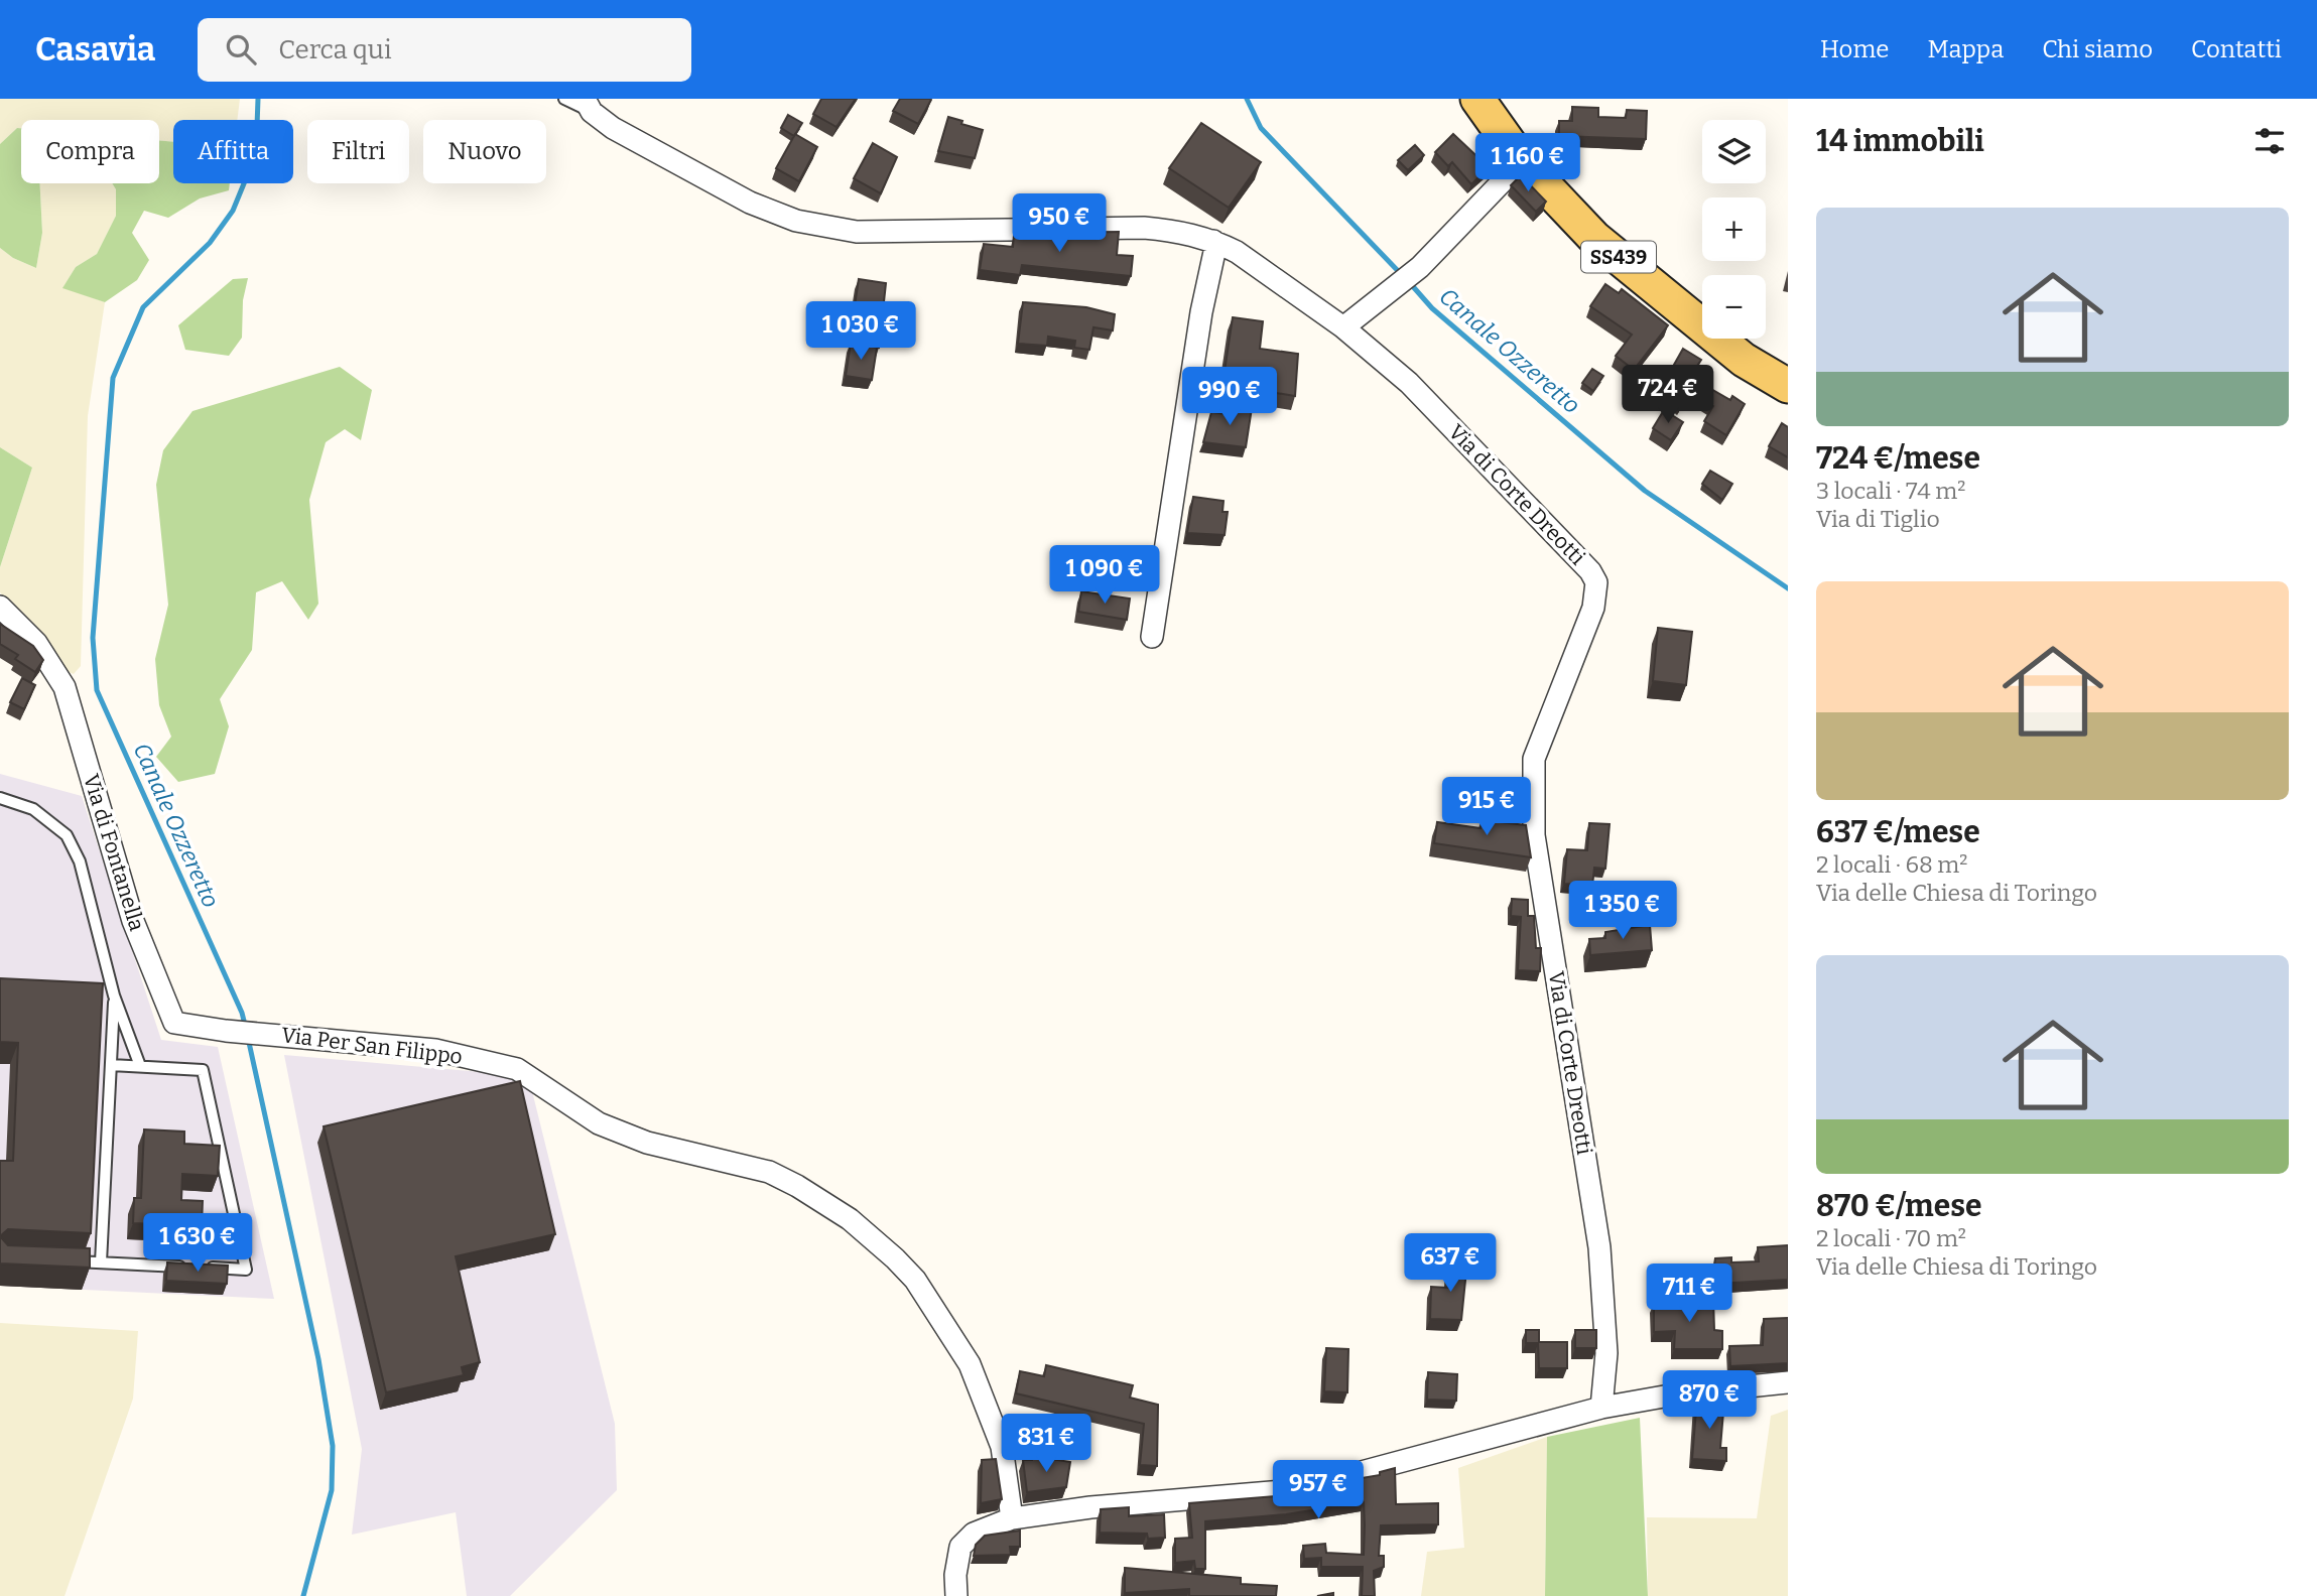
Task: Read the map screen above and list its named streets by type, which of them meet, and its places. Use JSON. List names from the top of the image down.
{
  "streets": {
    "main road": ["SS439"],
    "street": ["Via di Corte Dreotti", "Via di Fontanella", "Via Per San Filippo"]
  },
  "crossings": [
    ["Via di Fontanella", "Via Per San Filippo"]
  ],
  "water": ["Canale Ozzeretto"],
  "page": {
    "header": "Casavia",
    "search": "Cerca qui",
    "nav": [
      "Home",
      "Mappa",
      "Chi siamo",
      "Contatti"
    ],
    "heading": "14 immobili",
    "map_buttons": ["+", "−"],
    "chip": [
      "Compra",
      "Affitta",
      "Filtri",
      "Nuovo"
    ],
    "price": [
      "1 160 €",
      "950 €",
      "1 030 €",
      "724 €",
      "990 €",
      "1 090 €",
      "915 €",
      "1 350 €",
      "1 630 €",
      "637 €",
      "711 €",
      "870 €",
      "831 €",
      "957 €"
    ],
    "list": [
      {
        "name": "724 €/mese",
        "note": "3 locali · 74 m² · Via di Tiglio"
      },
      {
        "name": "637 €/mese",
        "note": "2 locali · 68 m² · Via delle Chiesa di Toringo"
      },
      {
        "name": "870 €/mese",
        "note": "2 locali · 70 m² · Via delle Chiesa di Toringo"
      }
    ]
  }
}
